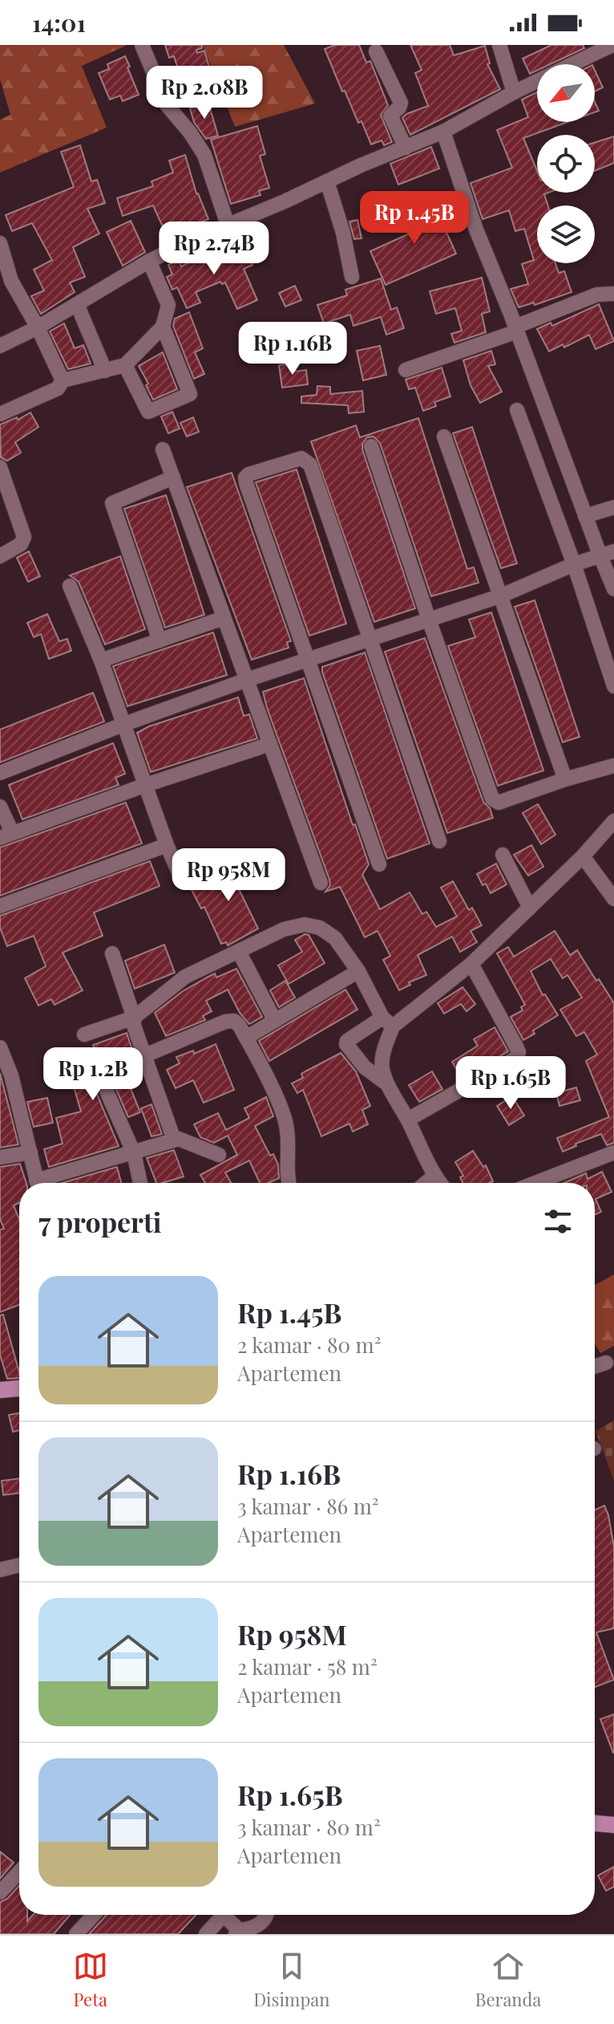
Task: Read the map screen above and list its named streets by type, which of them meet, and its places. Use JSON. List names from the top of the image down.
{
  "north": "bottom left",
  "page": {
    "status": "14:01",
    "price": [
      "Rp 2.08B",
      "Rp 1.45B",
      "Rp 2.74B",
      "Rp 1.16B",
      "Rp 958M",
      "Rp 1.2B",
      "Rp 1.65B"
    ],
    "heading": "7 properti",
    "list": [
      {
        "name": "Rp 1.45B",
        "note": "2 kamar · 80 m² · Apartemen"
      },
      {
        "name": "Rp 1.16B",
        "note": "3 kamar · 86 m² · Apartemen"
      },
      {
        "name": "Rp 958M",
        "note": "2 kamar · 58 m² · Apartemen"
      },
      {
        "name": "Rp 1.65B",
        "note": "3 kamar · 80 m² · Apartemen"
      }
    ],
    "tabs": ["Peta", "Disimpan", "Beranda"]
  }
}
